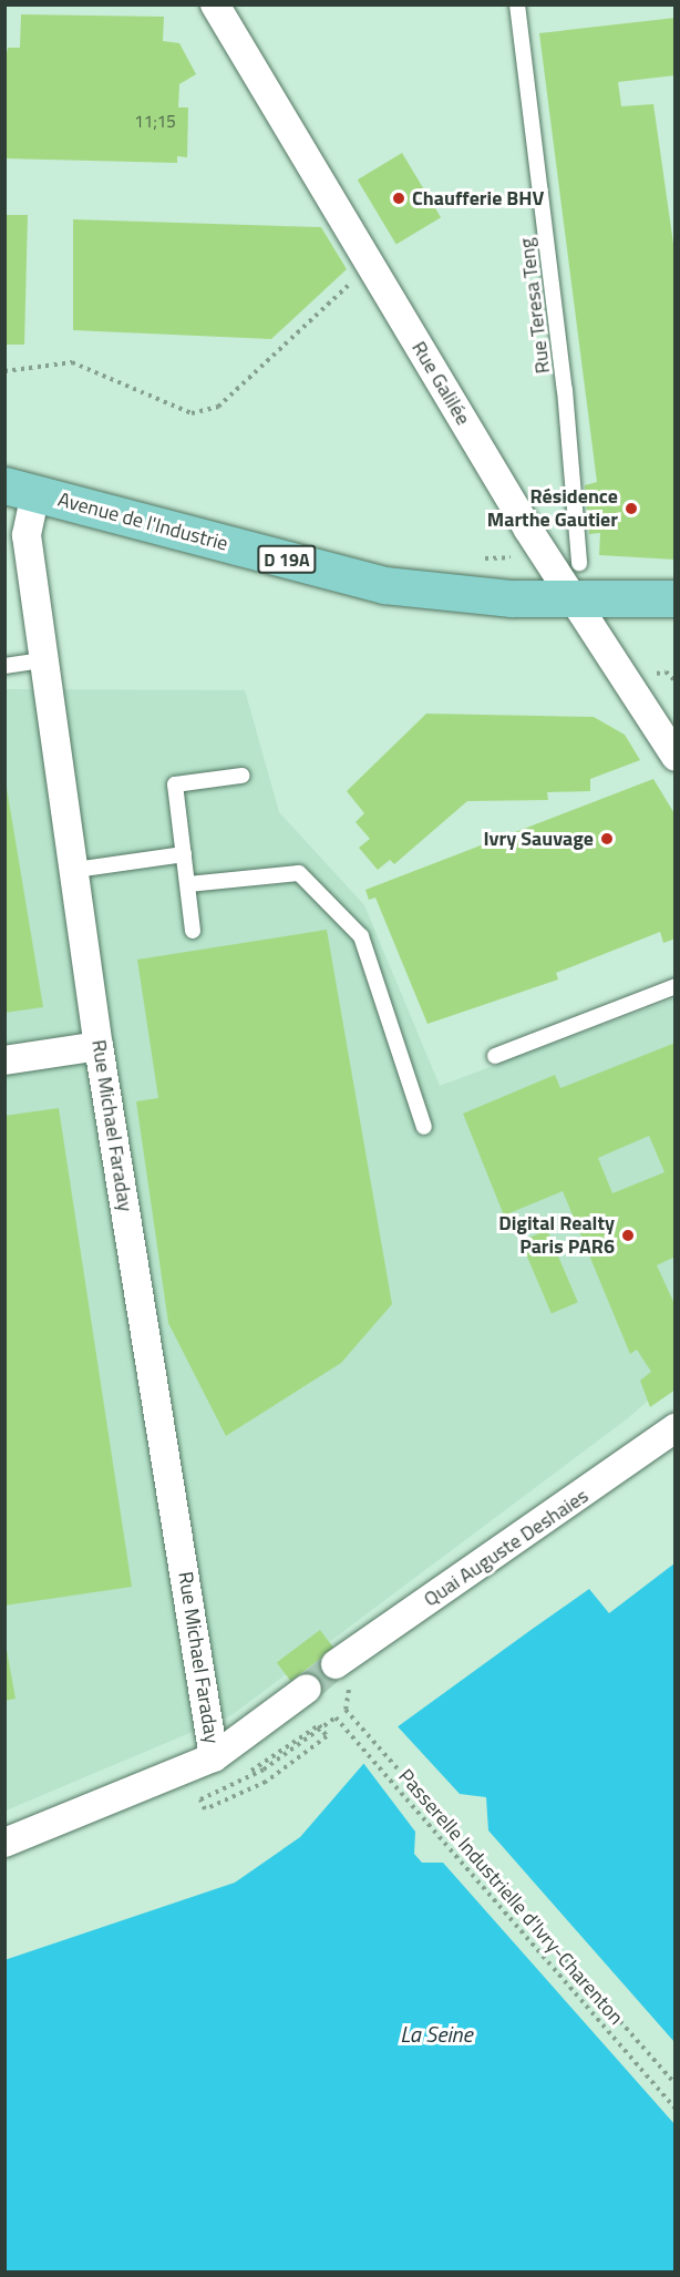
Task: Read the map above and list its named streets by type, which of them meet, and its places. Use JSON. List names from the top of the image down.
{
  "streets": {
    "main road": ["Avenue de l'Industrie", "D 19A"],
    "street": ["Rue Galilée", "Rue Michael Faraday", "Quai Auguste Deshaies"],
    "lane": ["Rue Teresa Teng"],
    "path": ["Passerelle Industrielle d'Ivry-Charenton"]
  },
  "crossings": [
    ["Rue Teresa Teng", "Rue Galilée"],
    ["Rue Teresa Teng", "Avenue de l'Industrie"],
    ["Rue Galilée", "Avenue de l'Industrie"],
    ["Avenue de l'Industrie", "Rue Michael Faraday"]
  ],
  "water": ["La Seine"],
  "places": [
    "Chaufferie BHV",
    "Résidence Marthe Gautier",
    "Ivry Sauvage",
    "Digital Realty Paris PAR6"
  ],
  "house_numbers": ["11;15"]
}
